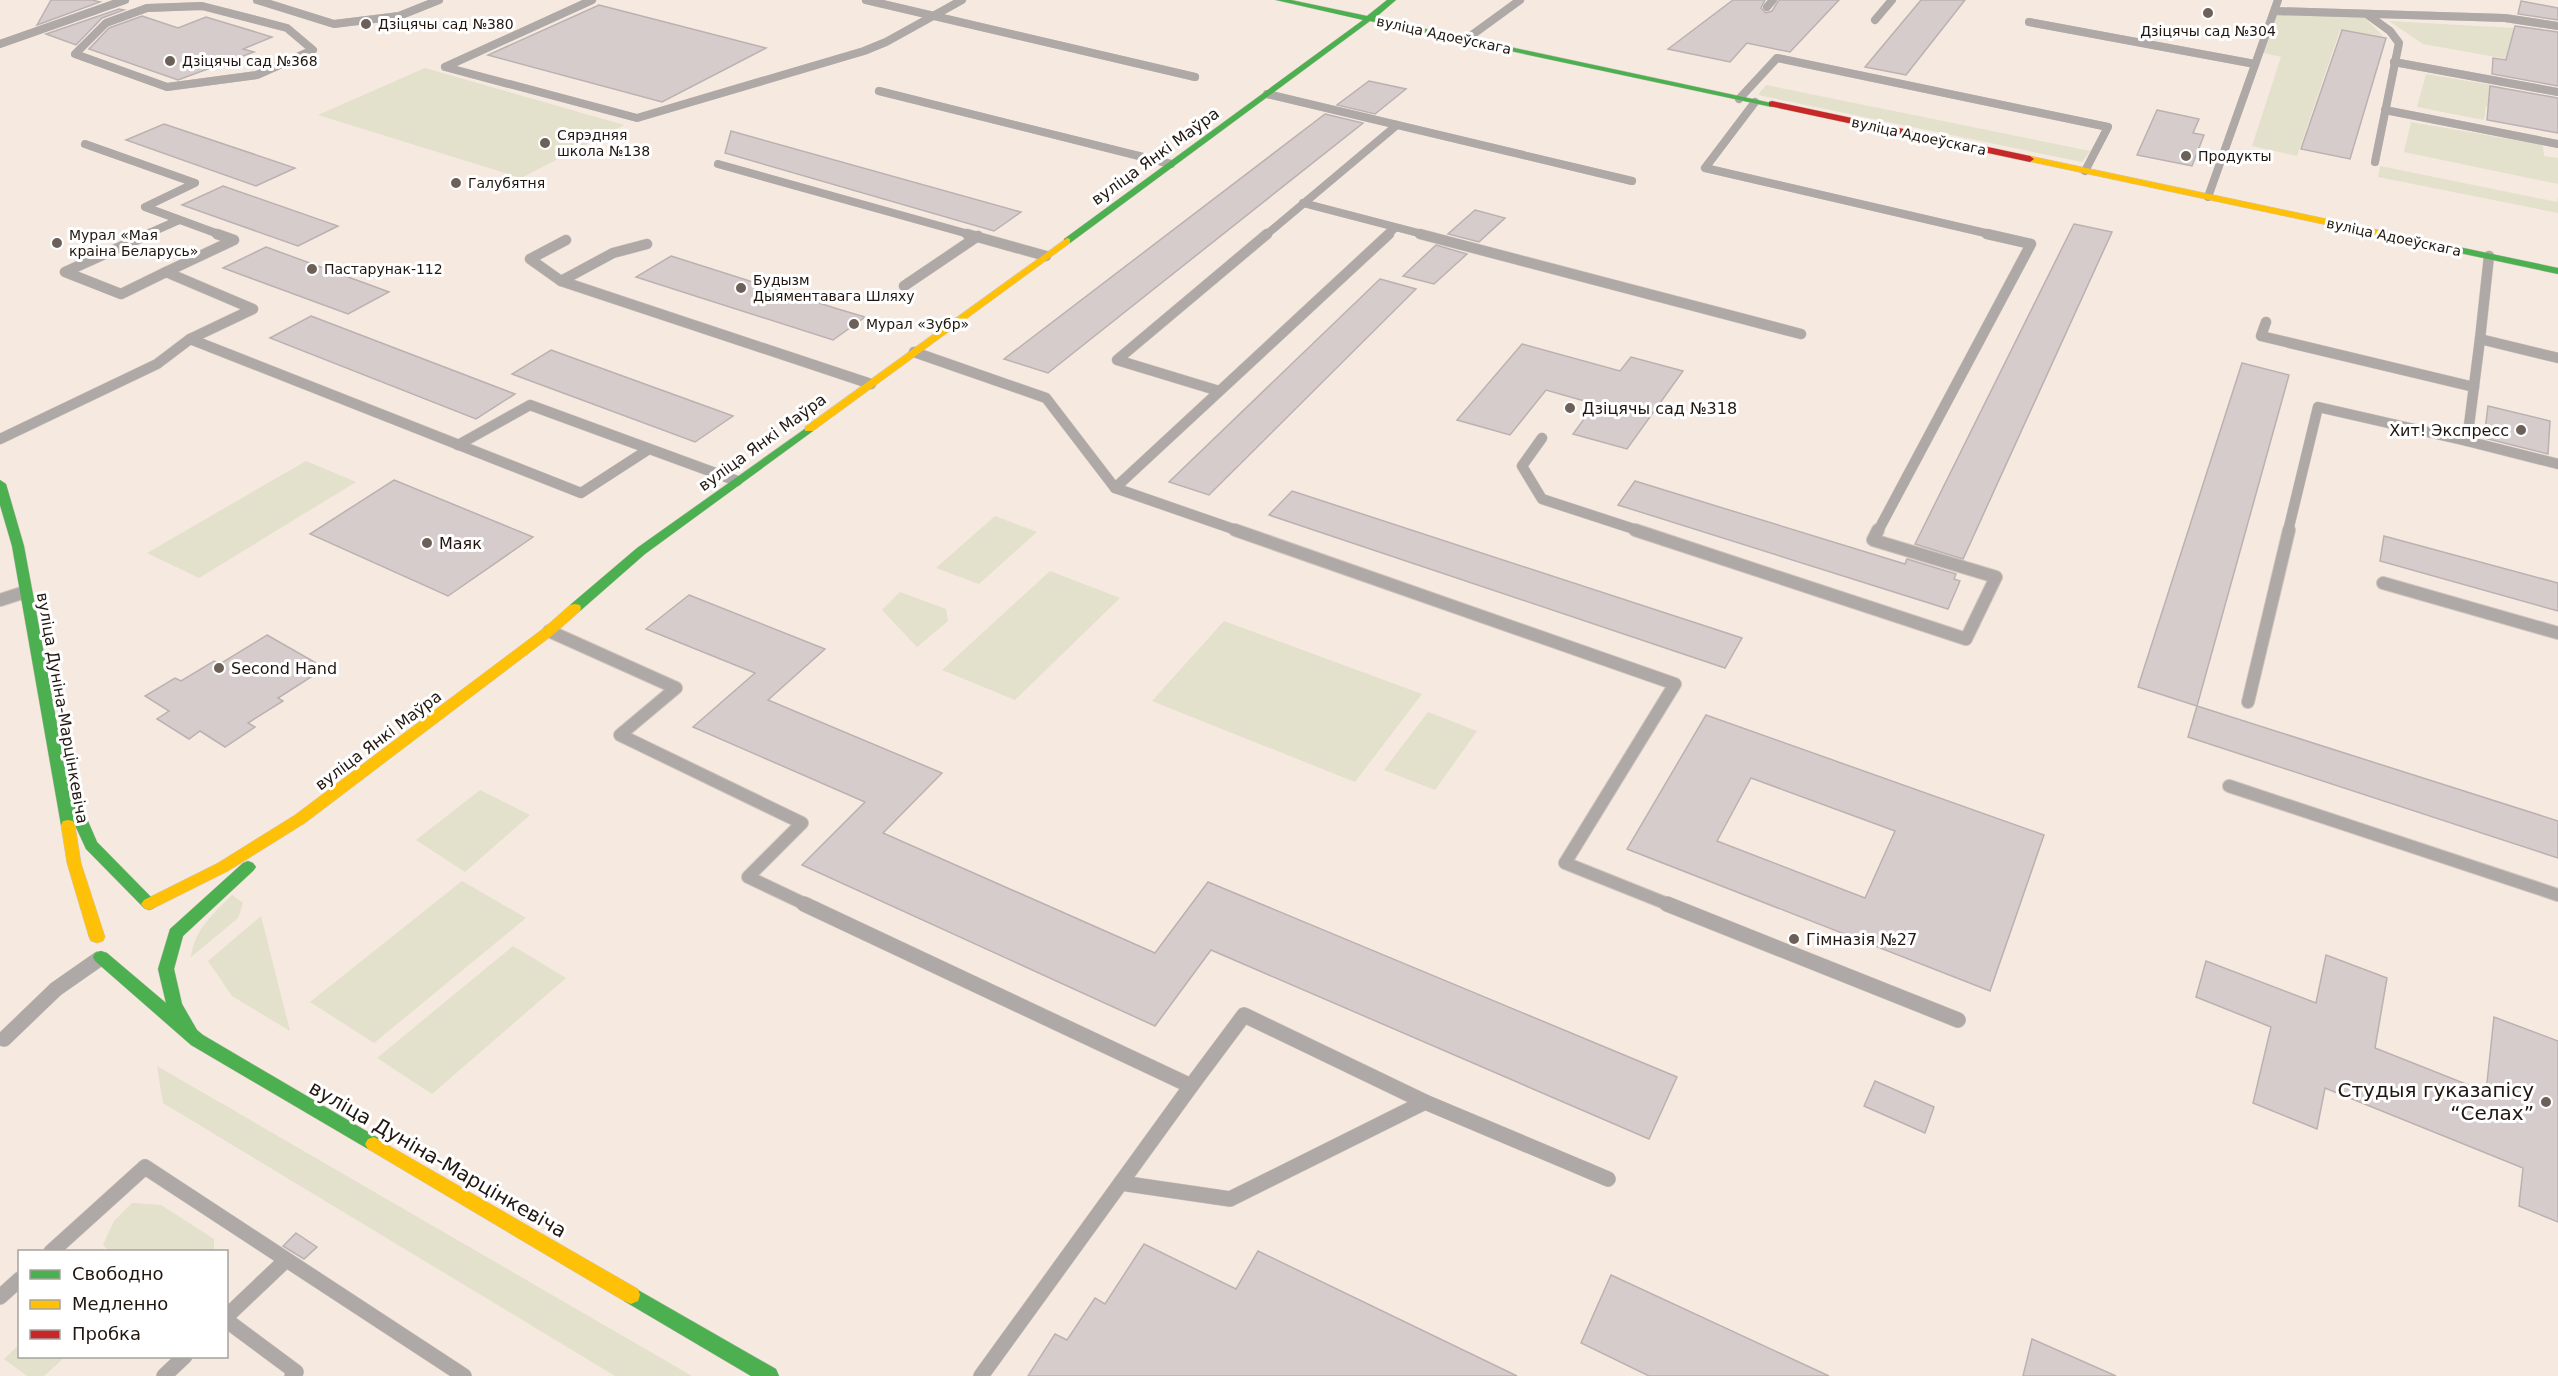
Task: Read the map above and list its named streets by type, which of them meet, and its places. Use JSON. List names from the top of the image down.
{
  "streets": {
    "street": ["вуліца Адоеўскага", "вуліца Янкі Маўра", "вуліца Дуніна-Марцінкевіча"]
  },
  "crossings": [
    ["вуліца Адоеўскага", "вуліца Янкі Маўра"]
  ],
  "places": [
    "Дзіцячы сад №304",
    "Дзіцячы сад №380",
    "Дзіцячы сад №368",
    "Сярэдняя школа №138",
    "Продукты",
    "Галубятня",
    "Мурал «Мая краіна Беларусь»",
    "Пастарунак-112",
    "Будызм Дыяментавага Шляху",
    "Мурал «Зубр»",
    "Дзіцячы сад №318",
    "Хит! Экспресс",
    "Маяк",
    "Second Hand",
    "Гімназія №27",
    "Студыя гуказапісу “Селах”"
  ],
  "legend": ["Свободно", "Медленно", "Пробка"]
}
